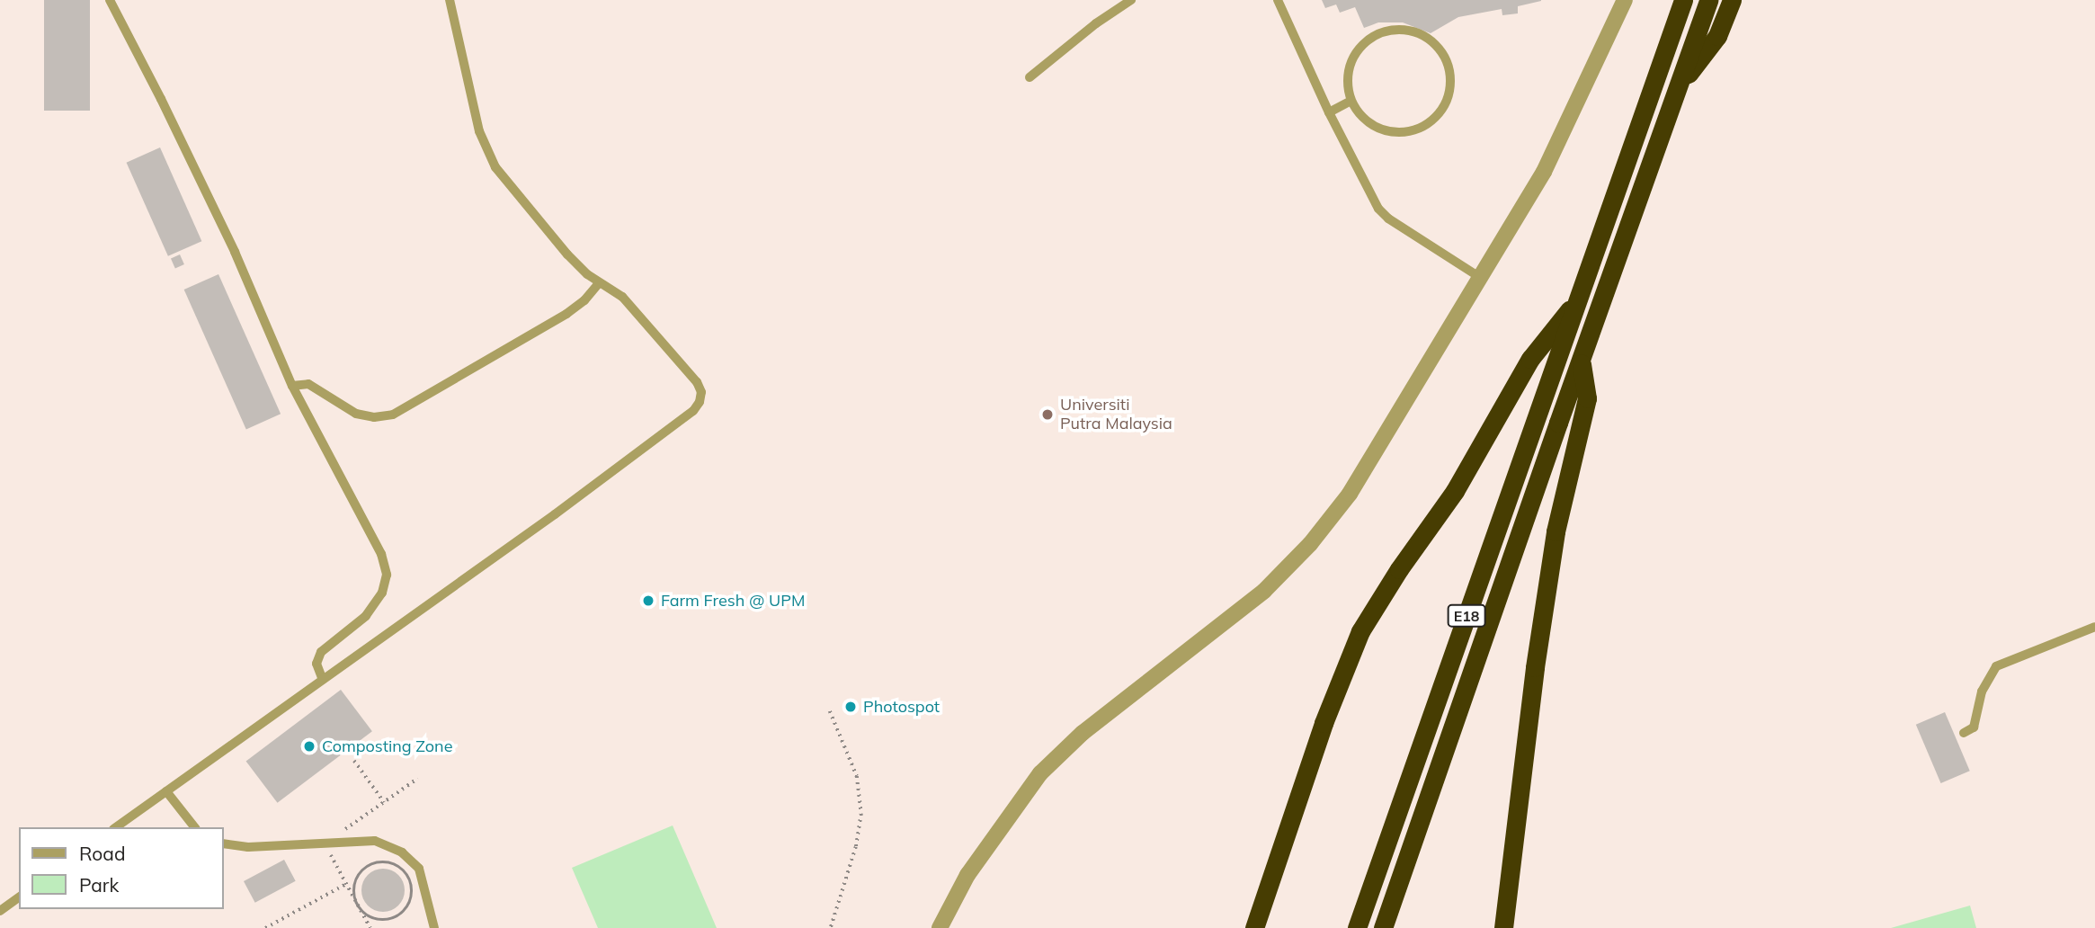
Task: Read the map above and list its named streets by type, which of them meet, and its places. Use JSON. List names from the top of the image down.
{
  "streets": {
    "highway": ["E18"]
  },
  "places": [
    "Universiti Putra Malaysia",
    "Farm Fresh @ UPM",
    "Photospot",
    "Composting Zone"
  ],
  "legend": ["Road", "Park"]
}
